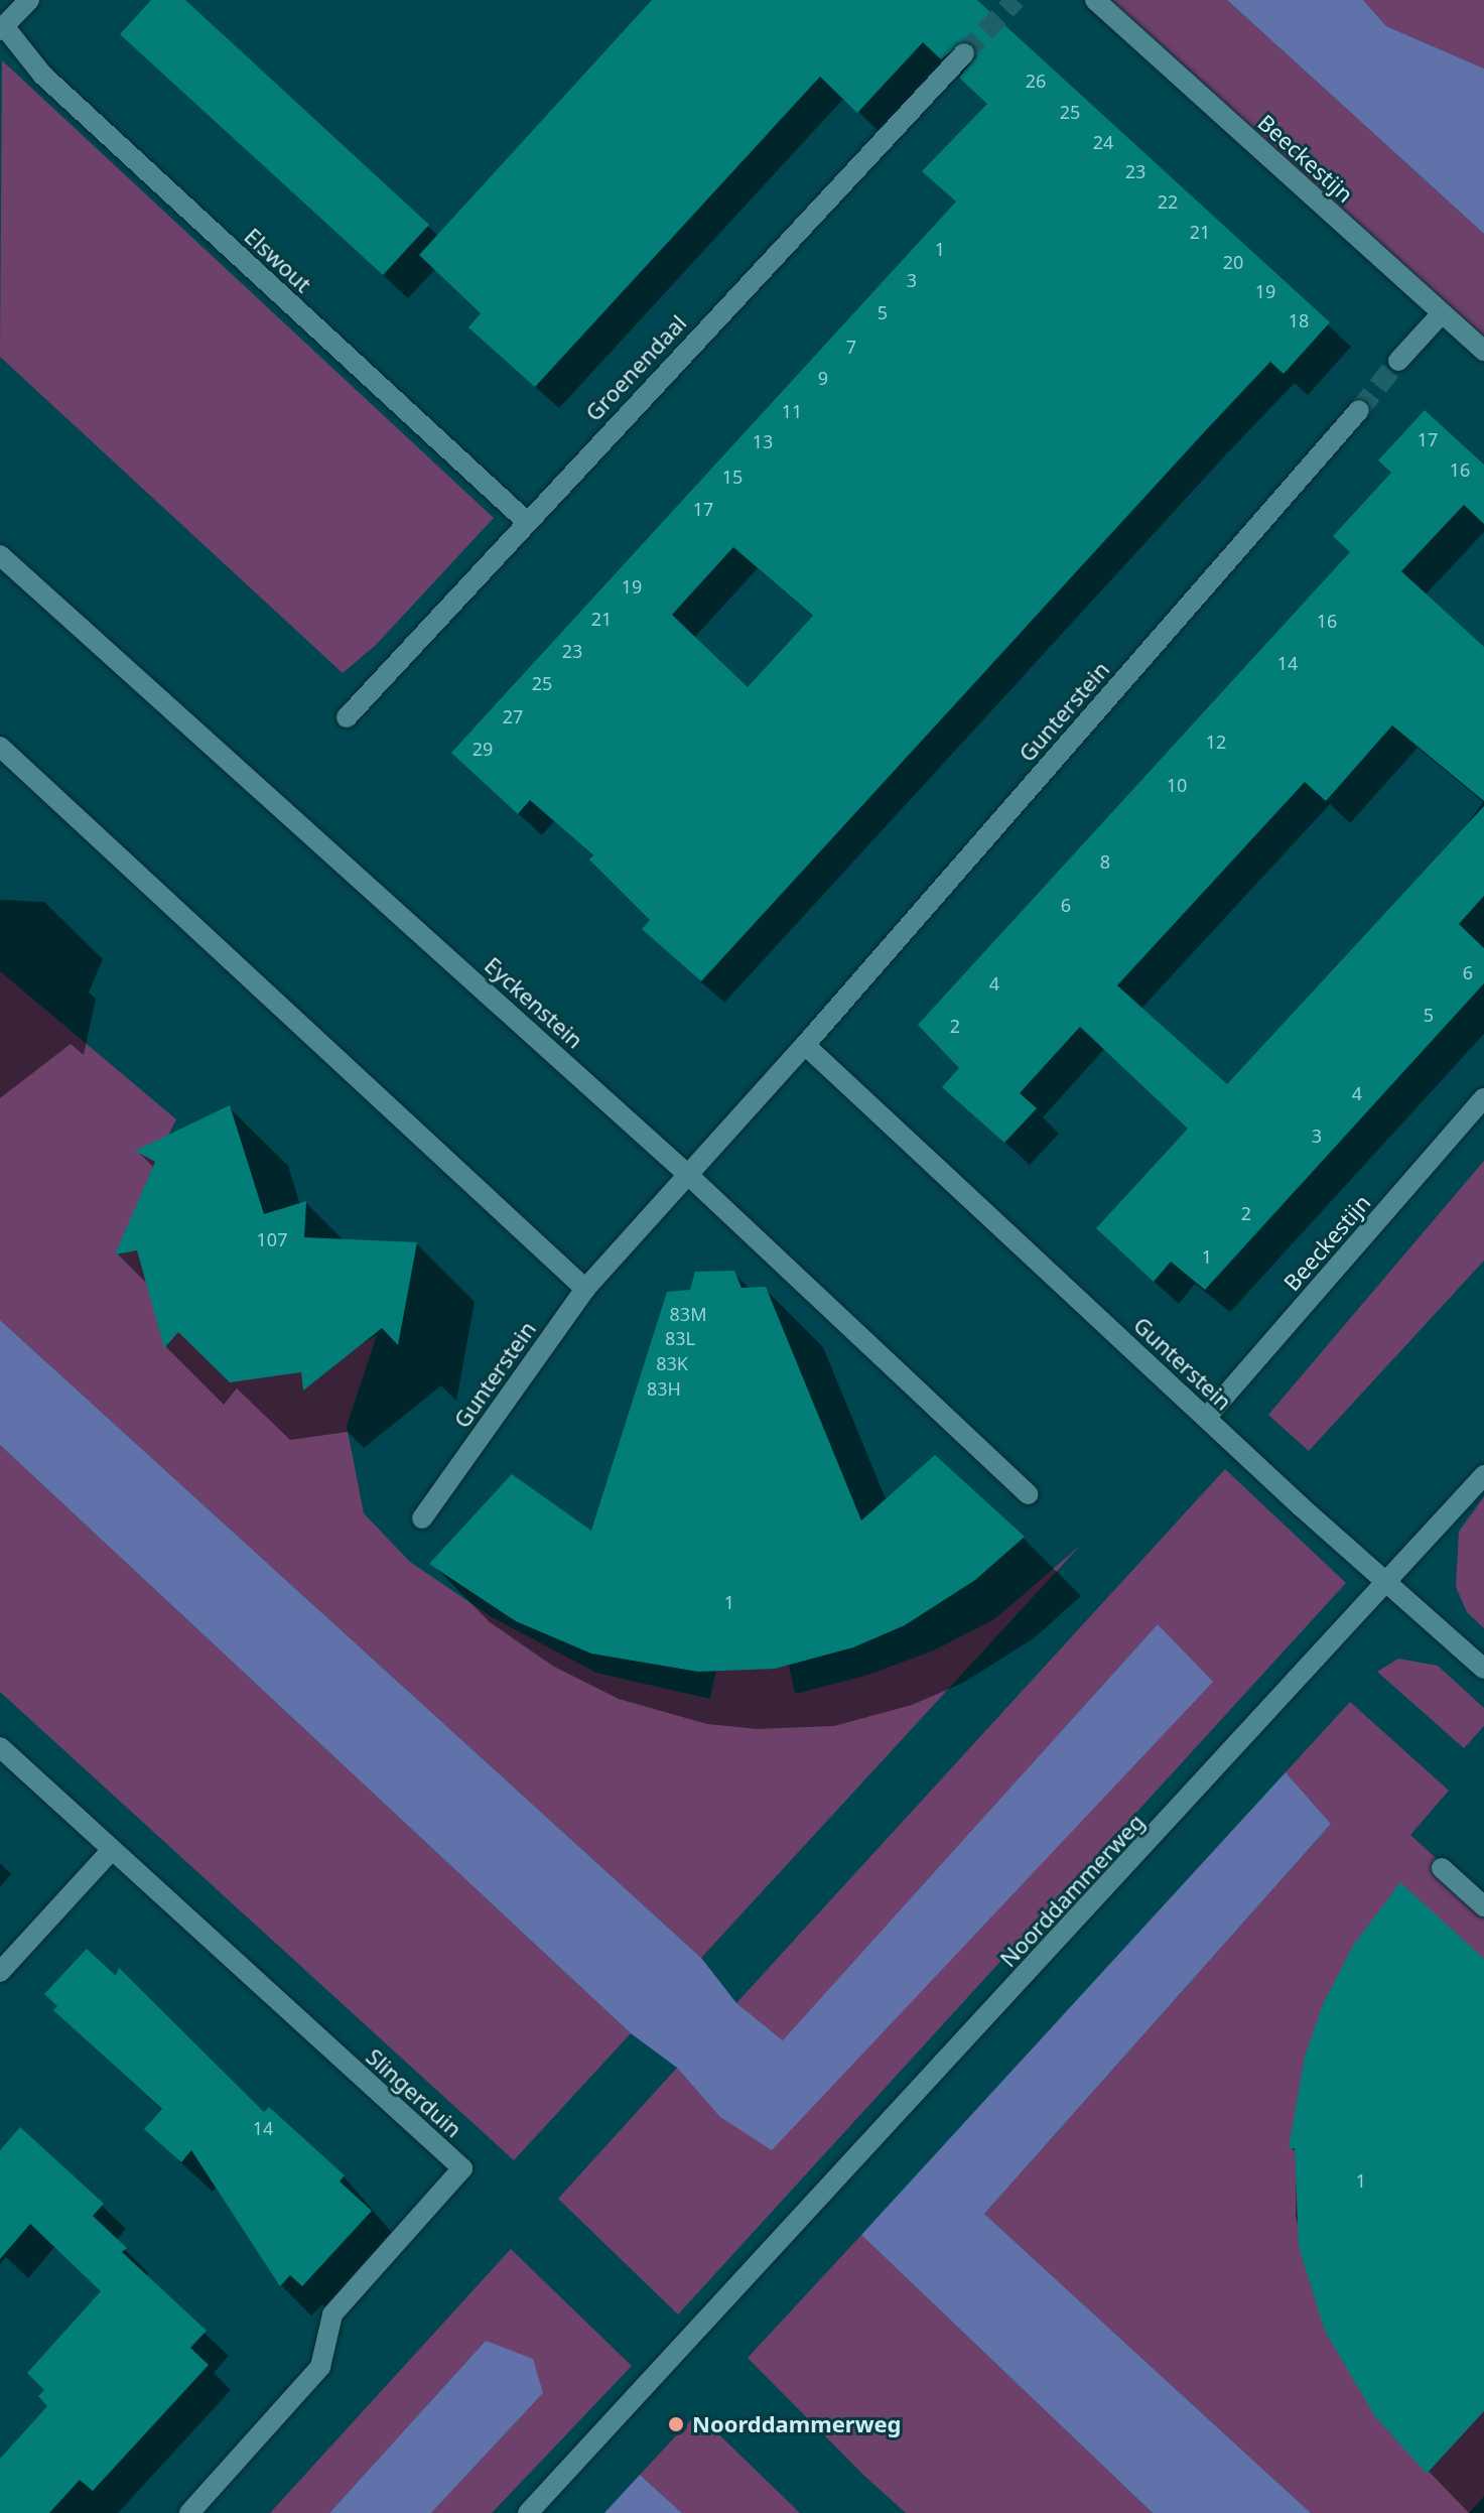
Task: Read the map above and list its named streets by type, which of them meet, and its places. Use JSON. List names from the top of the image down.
{
  "streets": {
    "street": [
      "Beeckestijn",
      "Elswout",
      "Groenendaal",
      "Gunterstein",
      "Eyckenstein",
      "Noorddammerweg",
      "Slingerduin"
    ]
  },
  "crossings": [
    ["Beeckestijn", "Gunterstein"],
    ["Elswout", "Groenendaal"],
    ["Gunterstein", "Eyckenstein"],
    ["Gunterstein", "Noorddammerweg"]
  ],
  "places": ["Noorddammerweg"],
  "house_numbers": [
    "26",
    "25",
    "24",
    "23",
    "22",
    "21",
    "1",
    "20",
    "3",
    "19",
    "5",
    "18",
    "7",
    "9",
    "11",
    "17",
    "13",
    "16",
    "15",
    "17",
    "19",
    "21",
    "16",
    "23",
    "14",
    "25",
    "27",
    "12",
    "29",
    "10",
    "8",
    "6",
    "6",
    "4",
    "5",
    "2",
    "4",
    "3",
    "2",
    "107",
    "1",
    "83M",
    "83L",
    "83K",
    "83H",
    "1",
    "14",
    "1"
  ]
}
